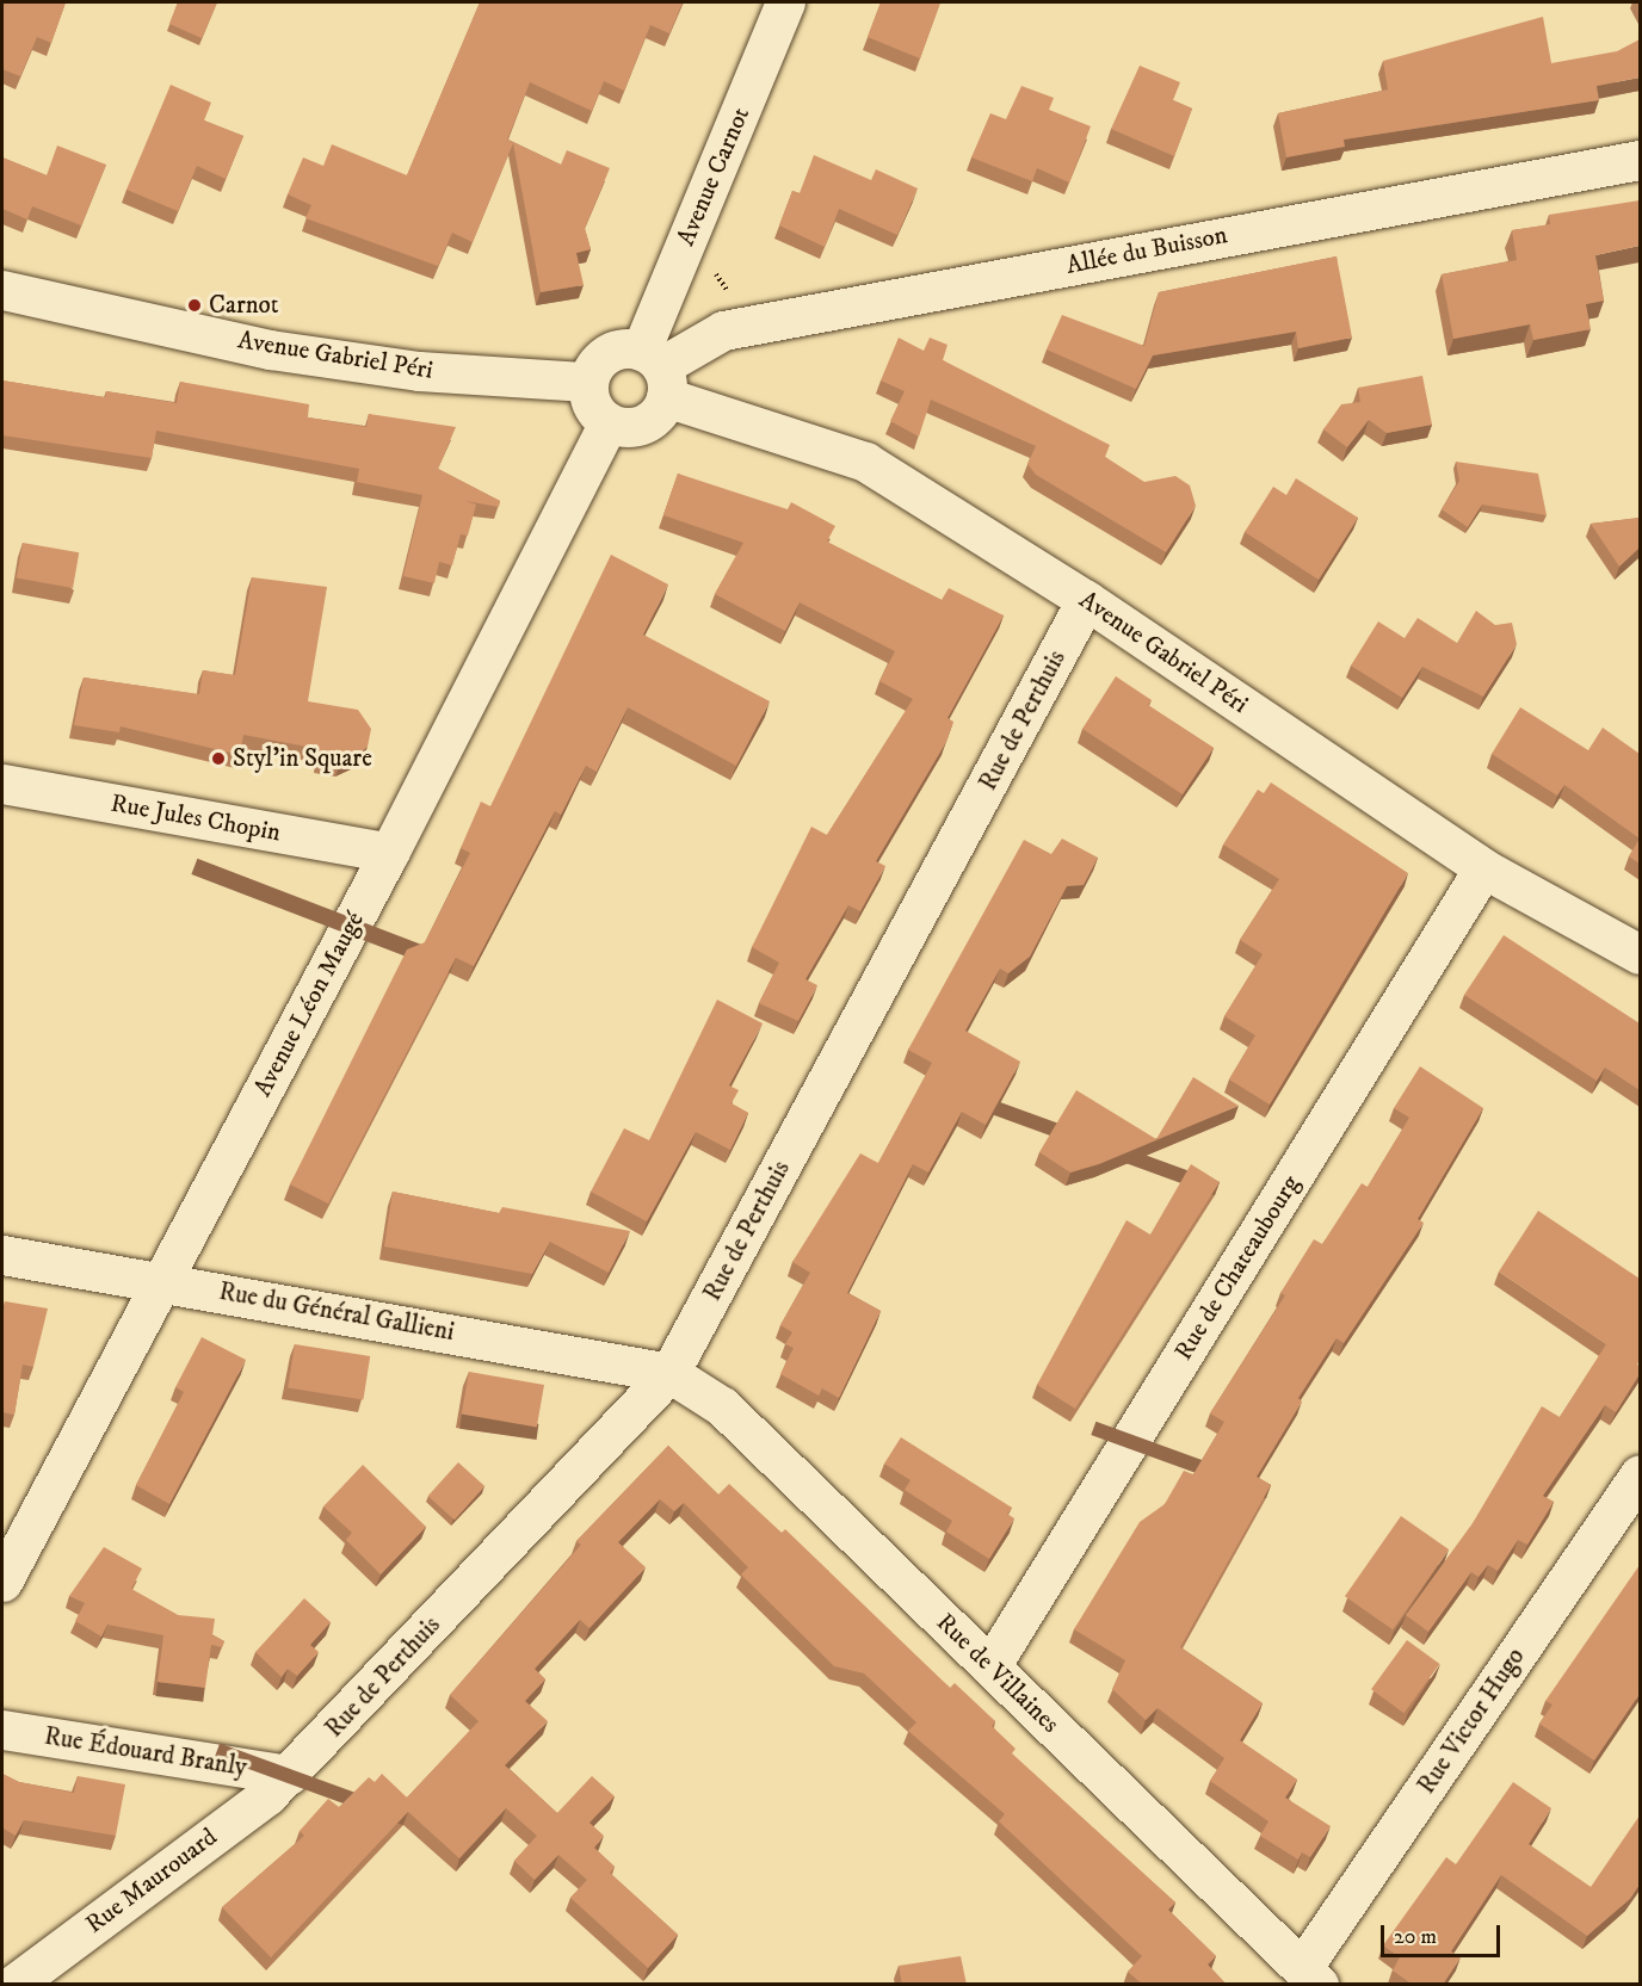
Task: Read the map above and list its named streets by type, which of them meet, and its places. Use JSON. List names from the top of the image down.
{
  "streets": {
    "street": [
      "Avenue Carnot",
      "Allée du Buisson",
      "Avenue Gabriel Péri",
      "Rue de Perthuis",
      "Rue Jules Chopin",
      "Avenue Léon Maugé",
      "Rue de Chateaubourg",
      "Rue du Général Gallieni",
      "Rue de Villaines",
      "Rue Victor Hugo",
      "Rue Édouard Branly",
      "Rue Maurouard"
    ]
  },
  "crossings": [
    ["Avenue Carnot", "Allée du Buisson"],
    ["Avenue Carnot", "Avenue Gabriel Péri"],
    ["Avenue Carnot", "Avenue Léon Maugé"],
    ["Allée du Buisson", "Avenue Gabriel Péri"],
    ["Allée du Buisson", "Avenue Léon Maugé"],
    ["Avenue Gabriel Péri", "Rue de Perthuis"],
    ["Avenue Gabriel Péri", "Avenue Léon Maugé"],
    ["Avenue Gabriel Péri", "Rue de Chateaubourg"],
    ["Rue de Perthuis", "Rue du Général Gallieni"],
    ["Rue de Perthuis", "Rue de Villaines"],
    ["Rue de Perthuis", "Rue Édouard Branly"],
    ["Rue de Perthuis", "Rue Maurouard"],
    ["Rue Jules Chopin", "Avenue Léon Maugé"],
    ["Avenue Léon Maugé", "Rue du Général Gallieni"],
    ["Rue de Chateaubourg", "Rue de Villaines"],
    ["Rue du Général Gallieni", "Rue de Villaines"],
    ["Rue de Villaines", "Rue Victor Hugo"],
    ["Rue Édouard Branly", "Rue Maurouard"]
  ],
  "places": ["Carnot", "Styl'in Square"],
  "scale_bar": "20 m"
}
